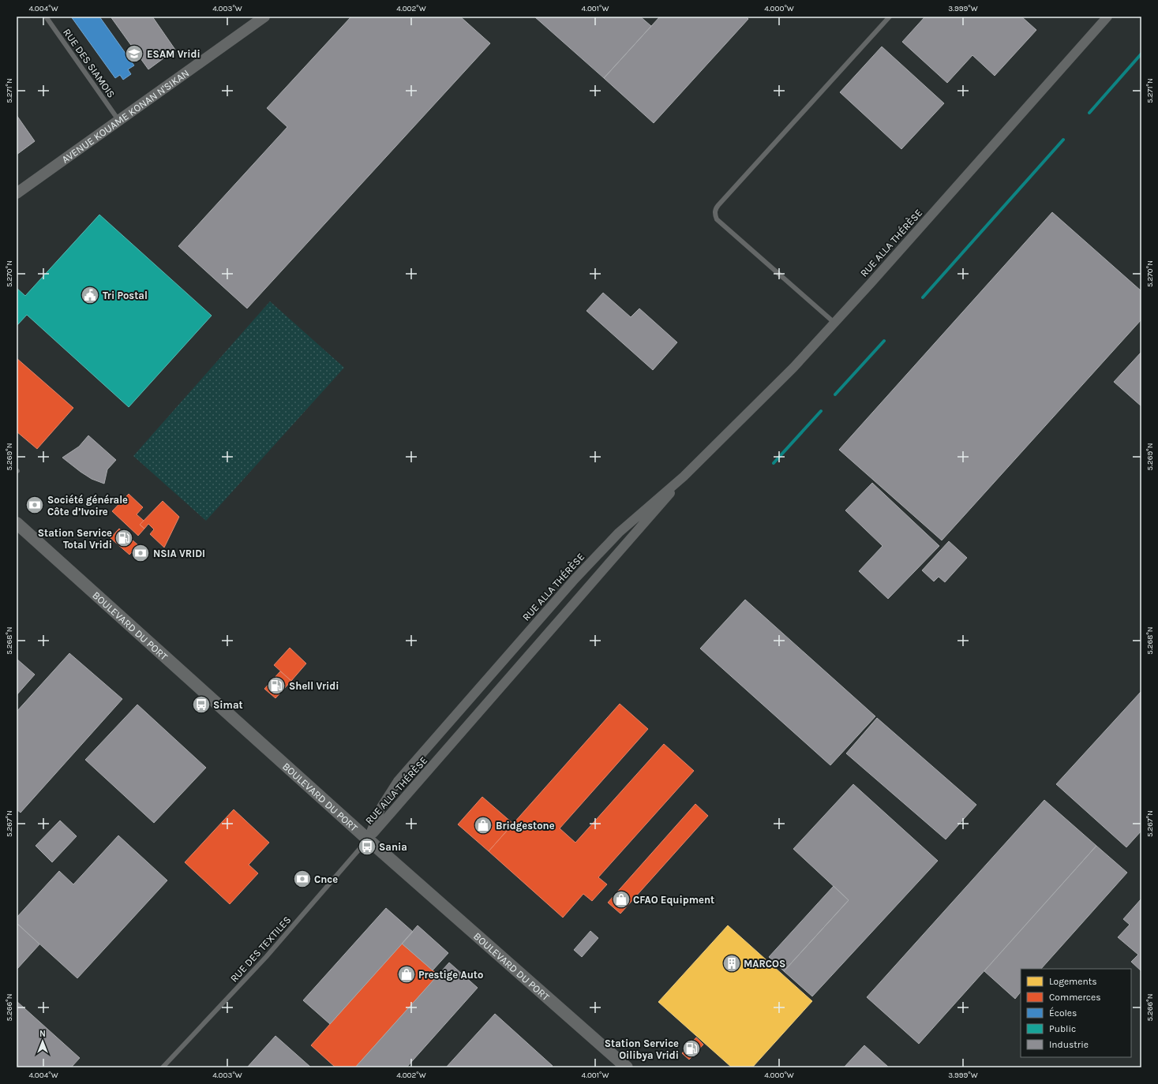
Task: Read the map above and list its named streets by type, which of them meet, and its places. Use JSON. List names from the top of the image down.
{
  "streets": {
    "main road": ["BOULEVARD DU PORT"],
    "street": ["AVENUE KOUAME KONAN N'SIKAN", "RUE ALLA THÉRÈSE"],
    "lane": ["RUE DES SIAMOIS", "RUE DES TEXTILES"]
  },
  "crossings": [
    ["RUE DES SIAMOIS", "AVENUE KOUAME KONAN N'SIKAN"],
    ["RUE ALLA THÉRÈSE", "BOULEVARD DU PORT"],
    ["RUE ALLA THÉRÈSE", "RUE DES TEXTILES"],
    ["BOULEVARD DU PORT", "RUE DES TEXTILES"]
  ],
  "places": {
    "school or university": ["ESAM Vridi"],
    "public building": ["Tri Postal"],
    "bank": ["Société générale Côte d’Ivoire", "NSIA VRIDI", "Cnce"],
    "fuel station": ["Station Service Total Vridi", "Shell Vridi", "Station Service Oilibya Vridi"],
    "bus stop": ["Simat", "Sania"],
    "shop": ["Bridgestone", "CFAO Equipment", "Prestige Auto"],
    "building": ["MARCOS"]
  },
  "legend": [
    "Logements",
    "Commerces",
    "Écoles",
    "Public",
    "Industrie"
  ],
  "north": "top",
  "coordinates": [
    "4.004°W",
    "4.003°W",
    "4.002°W",
    "4.001°W",
    "4.000°W",
    "3.999°W",
    "5.271°N",
    "5.270°N",
    "5.269°N",
    "5.268°N",
    "5.267°N",
    "5.266°N"
  ]
}
